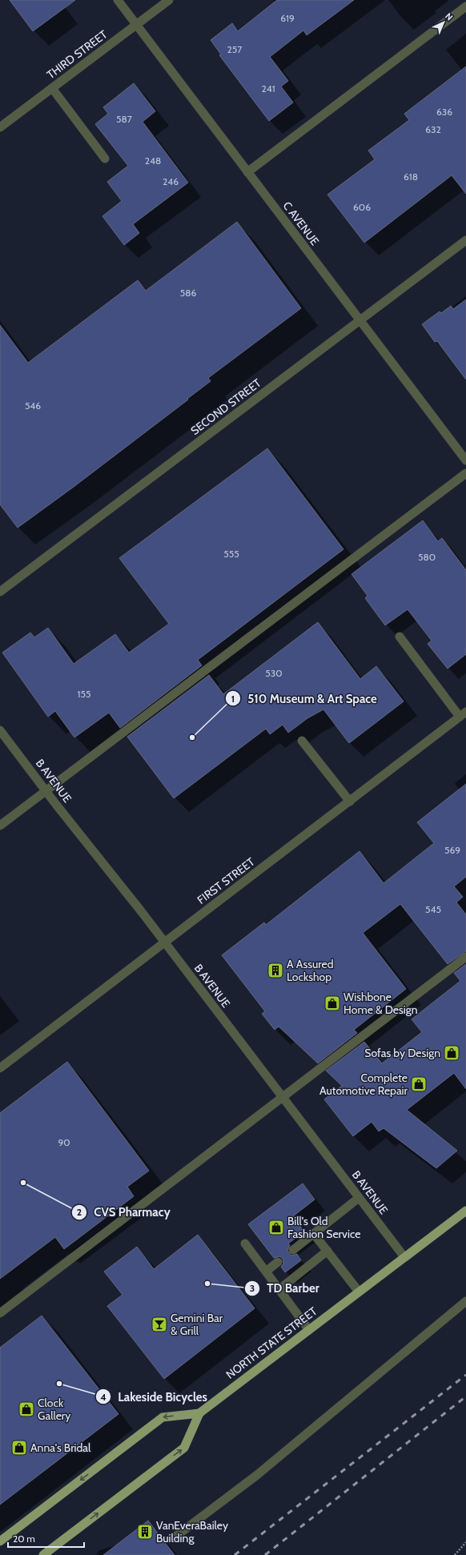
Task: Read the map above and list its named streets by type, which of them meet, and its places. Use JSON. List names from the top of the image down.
{
  "streets": {
    "main road": ["NORTH STATE STREET"],
    "street": [
      "THIRD STREET",
      "C AVENUE",
      "SECOND STREET",
      "B AVENUE",
      "FIRST STREET"
    ]
  },
  "crossings": [
    ["THIRD STREET", "C AVENUE"],
    ["C AVENUE", "SECOND STREET"],
    ["B AVENUE", "FIRST STREET"],
    ["B AVENUE", "NORTH STATE STREET"]
  ],
  "places": {
    "other": [
      "510 Museum & Art Space",
      "CVS Pharmacy",
      "TD Barber",
      "Lakeside Bicycles"
    ],
    "building": ["A Assured Lockshop", "VanEveraBailey Building"],
    "shop": [
      "Wishbone Home & Design",
      "Sofas by Design",
      "Complete Automotive Repair",
      "Bill's Old Fashion Service",
      "Clock Gallery",
      "Anna's Bridal"
    ],
    "bar": ["Gemini Bar & Grill"]
  },
  "house_numbers": [
    "619",
    "257",
    "241",
    "636",
    "587",
    "632",
    "248",
    "618",
    "246",
    "606",
    "586",
    "546",
    "555",
    "580",
    "530",
    "155",
    "569",
    "545",
    "90"
  ],
  "scale_bar": "20 m",
  "north": "top right"
}
